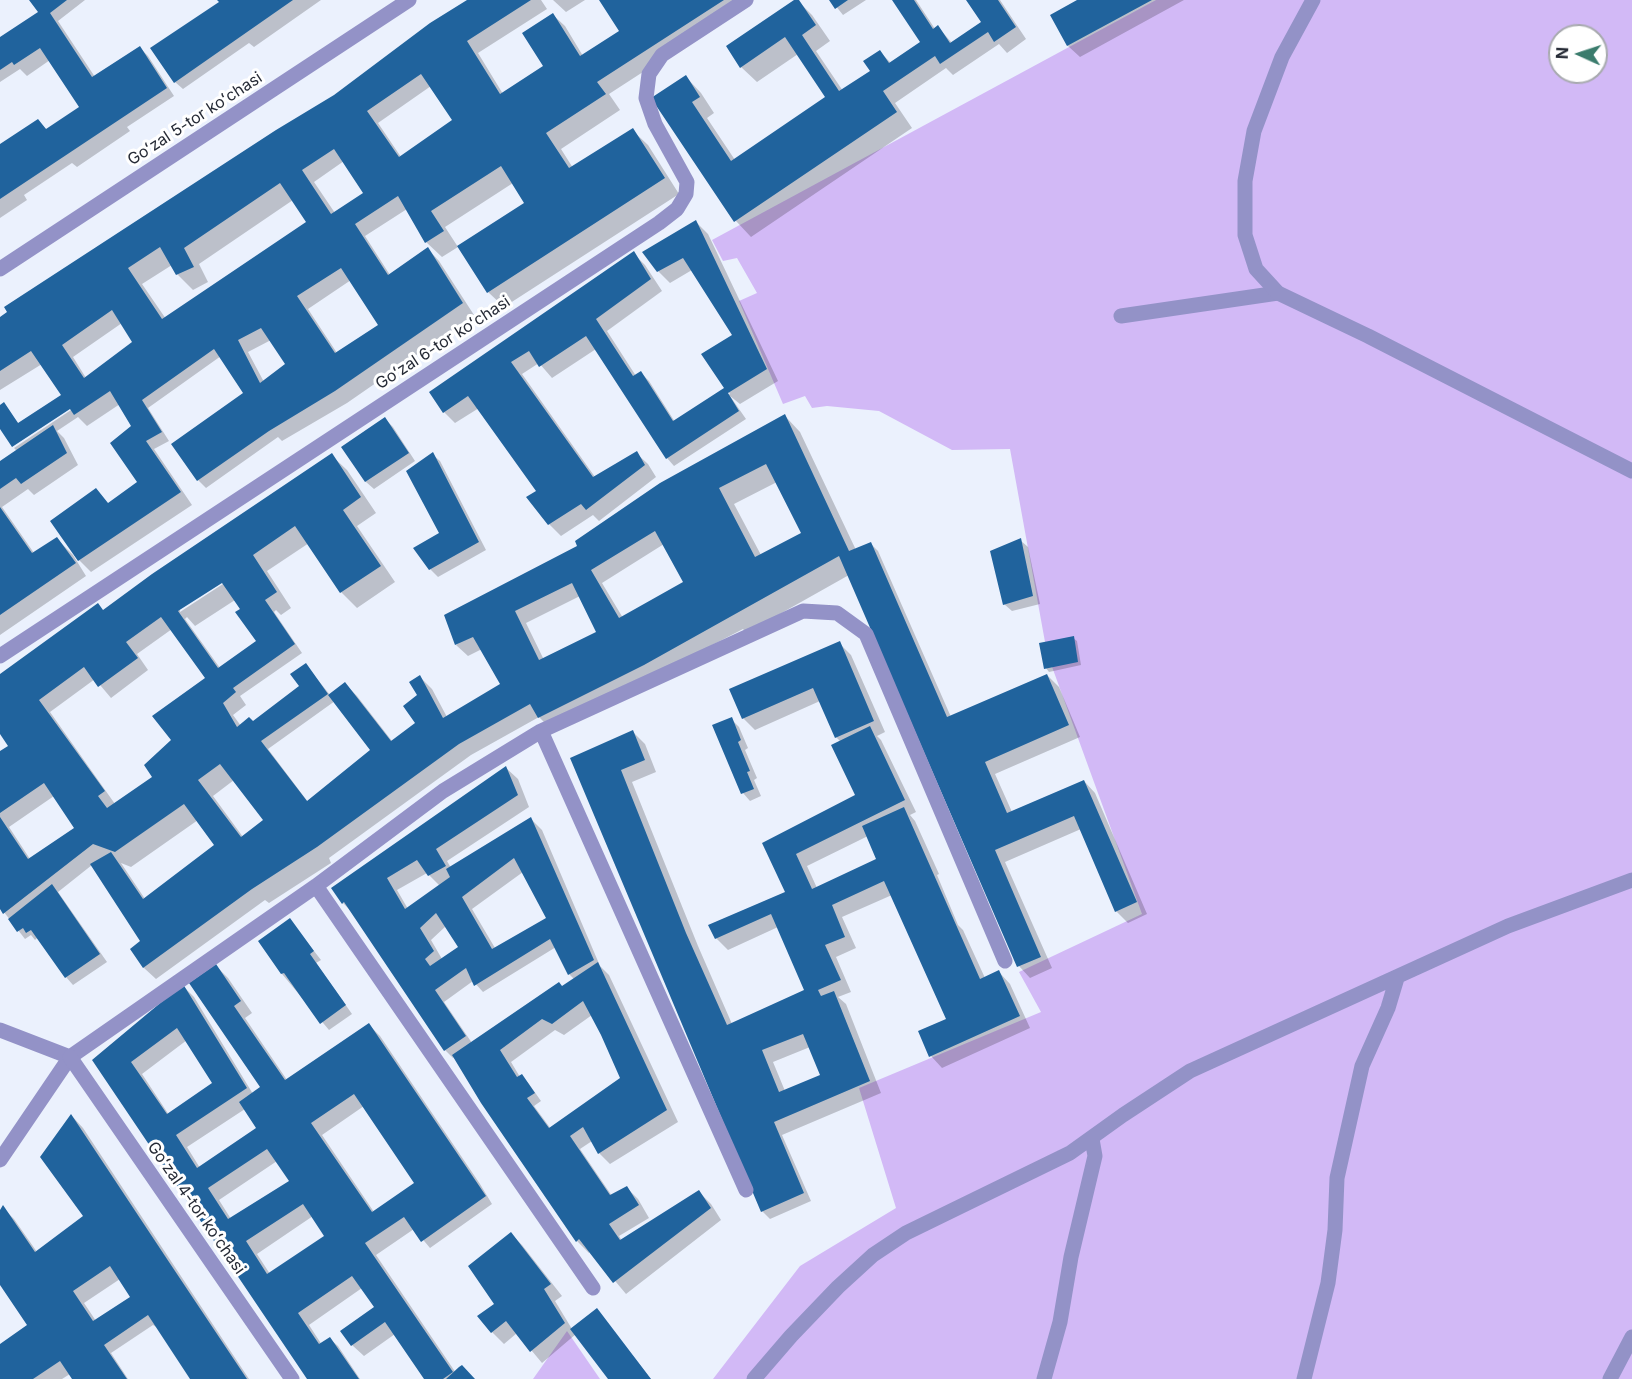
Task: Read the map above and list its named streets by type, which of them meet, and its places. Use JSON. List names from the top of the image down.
{
  "streets": {
    "street": ["Goʻzal 5-tor koʻchasi", "Goʻzal 6-tor koʻchasi", "Goʻzal 4-tor koʻchasi"]
  },
  "north": "left"
}
